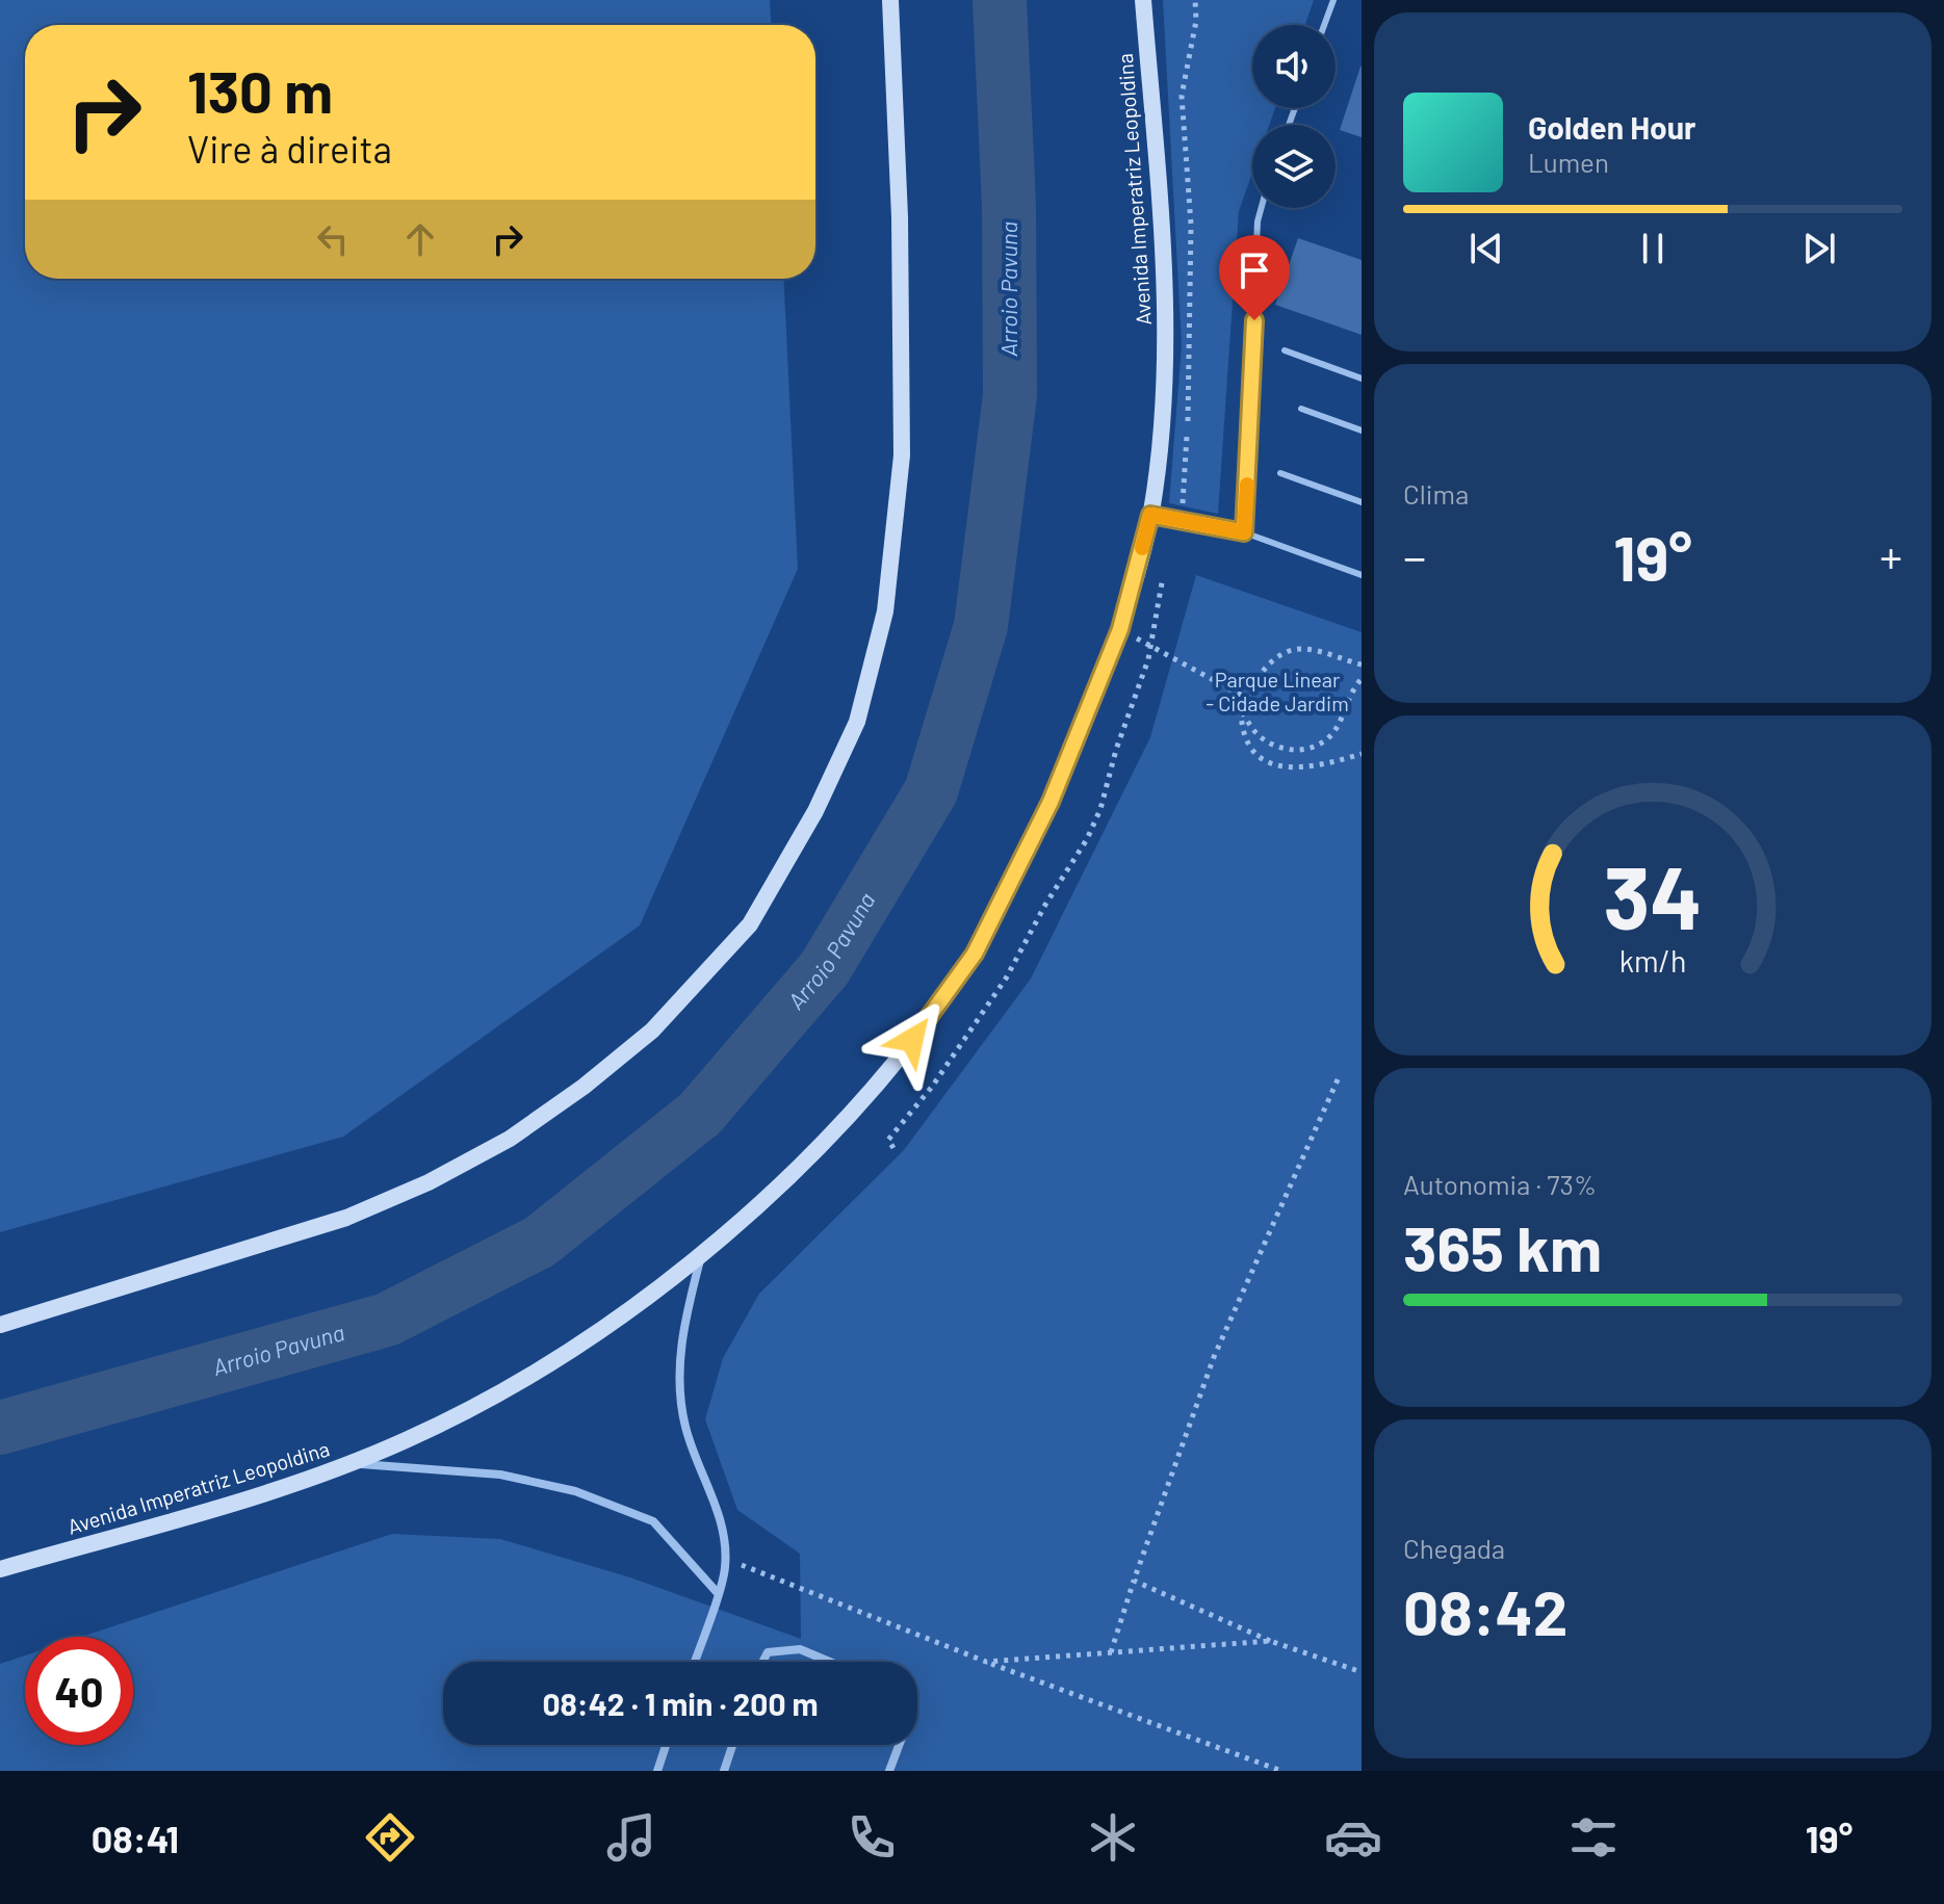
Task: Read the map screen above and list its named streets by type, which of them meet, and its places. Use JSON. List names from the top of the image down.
{
  "streets": {
    "street": ["Avenida Imperatriz Leopoldina"]
  },
  "water": ["Arroio Pavuna"],
  "parks": ["Parque Linear - Cidade Jardim"],
  "page": {
    "turn": ["130 m", "Vire à direita"],
    "song": ["Golden Hour", "Lumen"],
    "tile": [
      "Clima",
      ["Autonomia · 73%", "365 km"],
      ["Chegada", "08:42"]
    ],
    "heat": ["−", "19°", "+"],
    "limit": "40",
    "trip": "08:42 · 1 min · 200 m",
    "tabs": ["08:41", "19°"],
    "gauge": ["34", "km/h"]
  }
}
